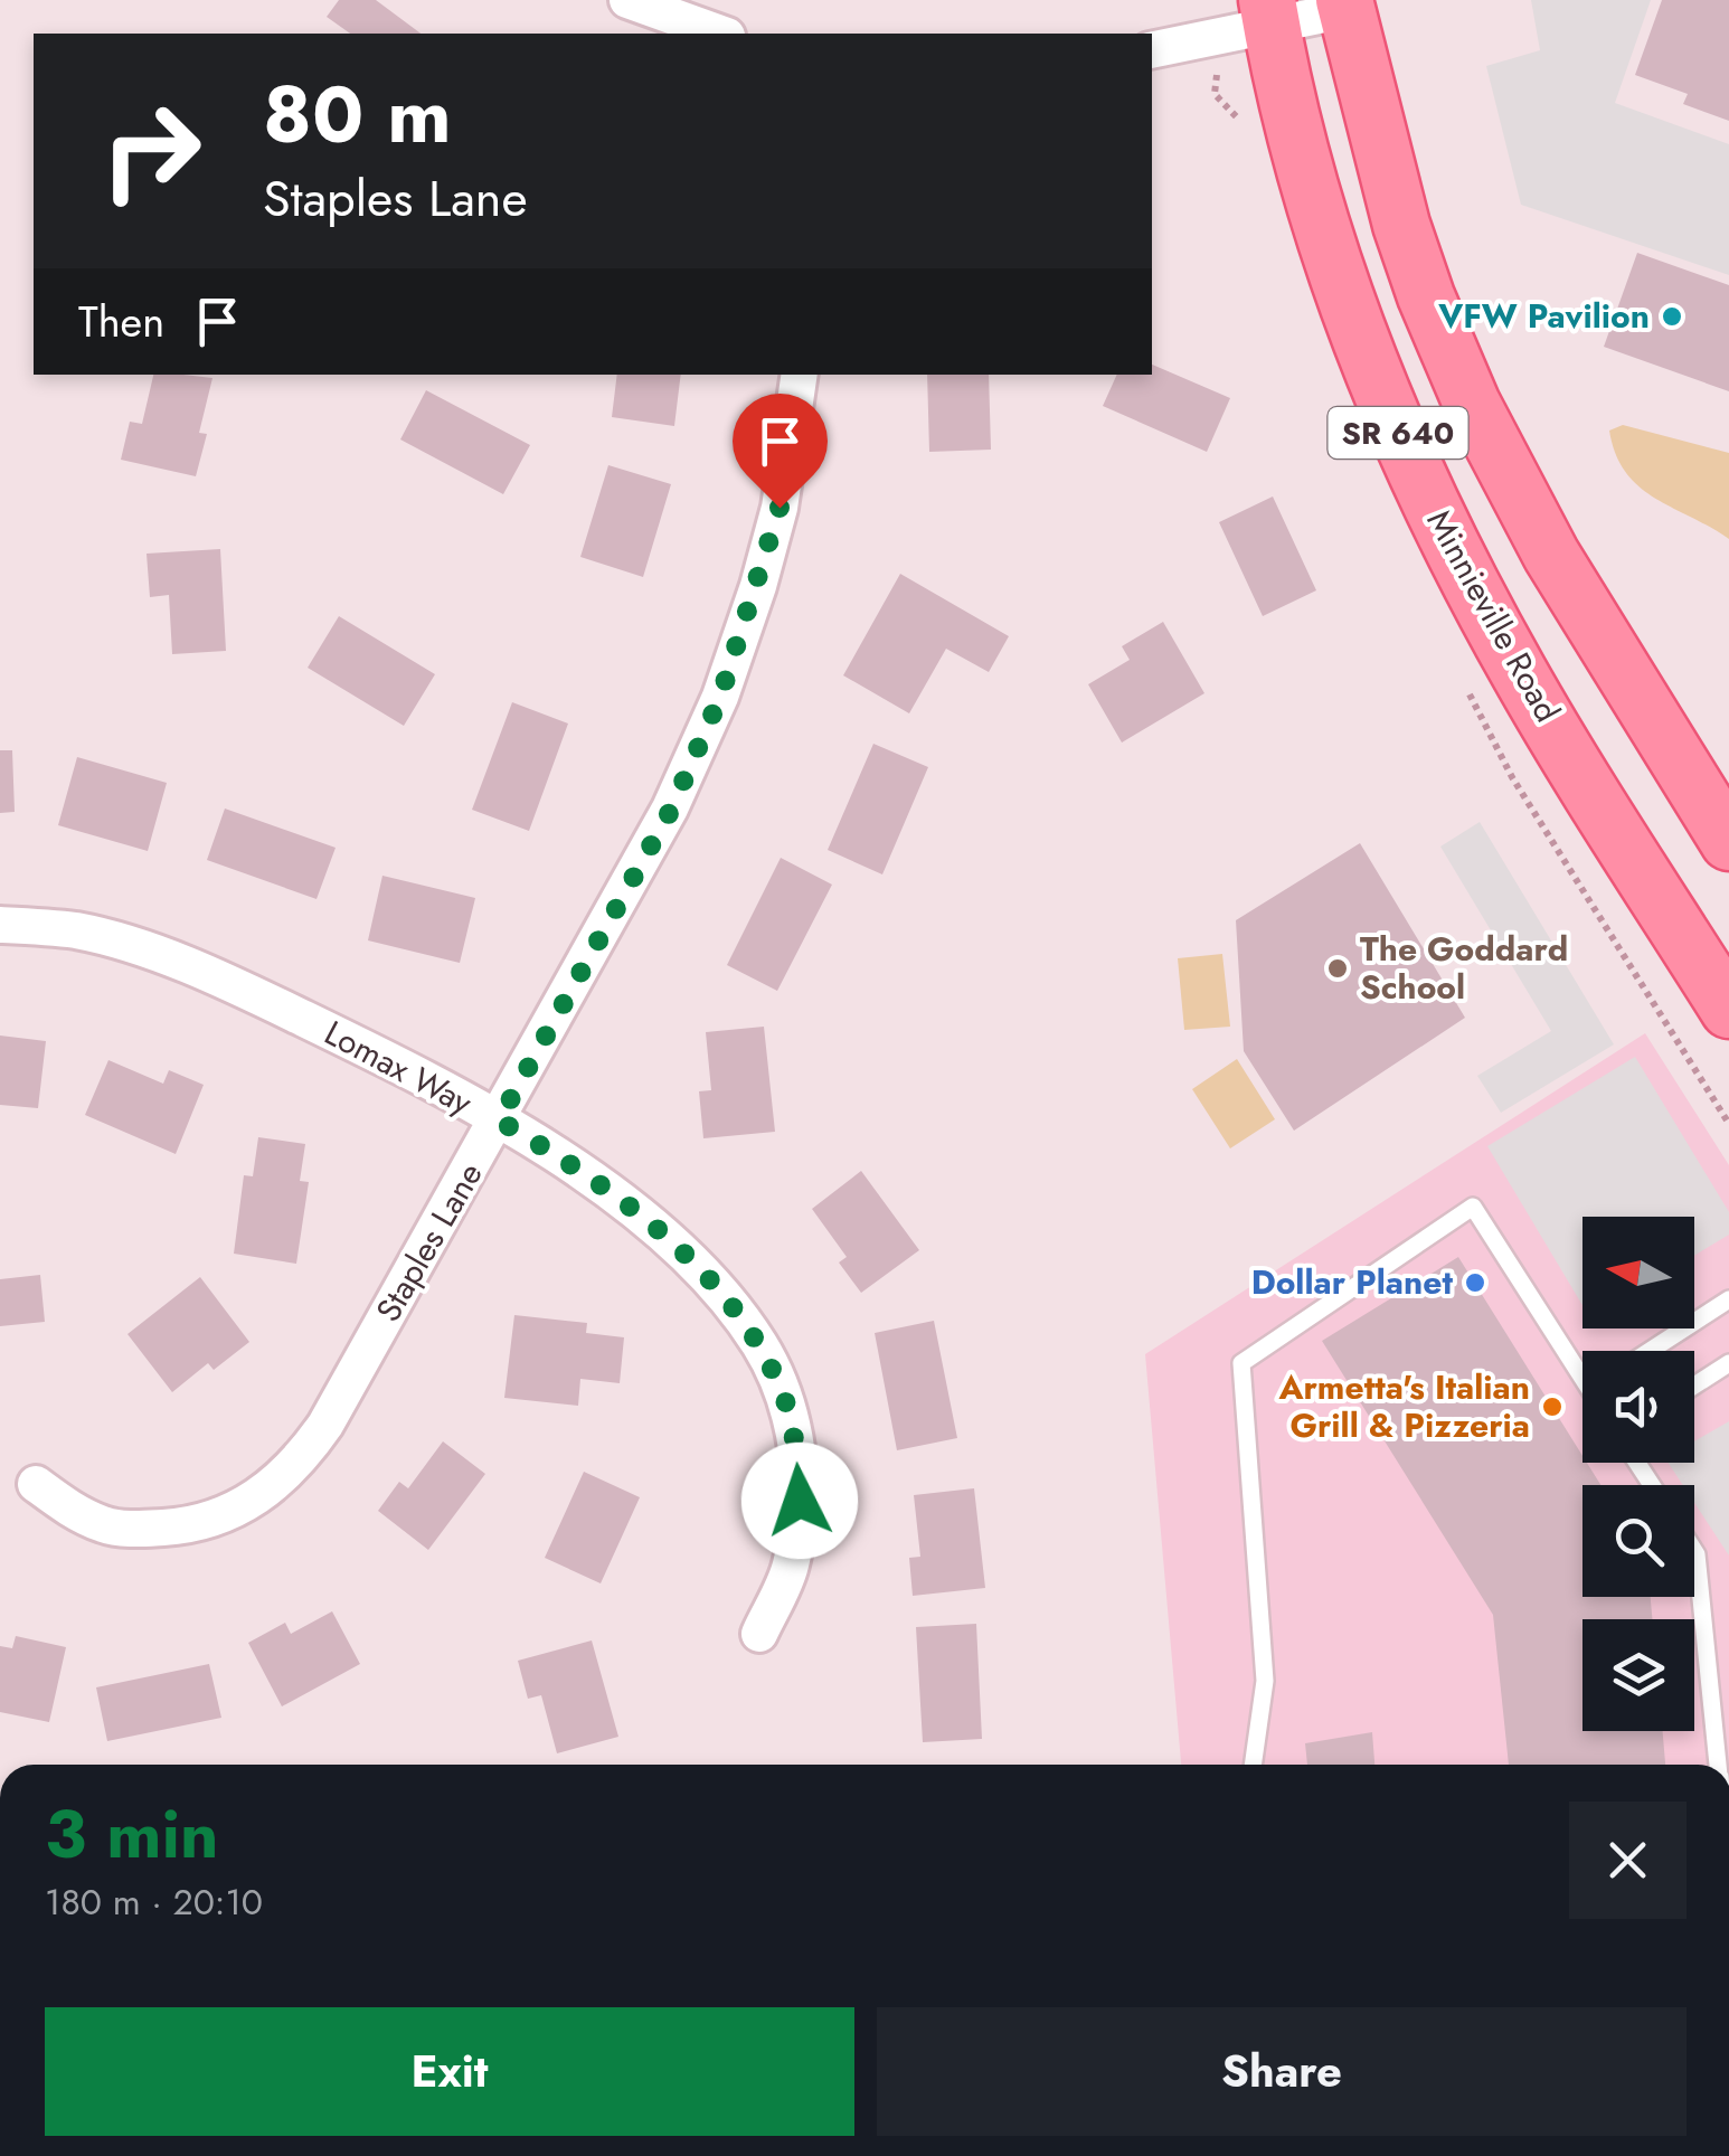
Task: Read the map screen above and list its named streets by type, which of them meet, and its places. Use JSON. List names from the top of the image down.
{
  "streets": {
    "main road": ["SR 640", "Minnieville Road"],
    "street": ["Lomax Way", "Staples Lane"]
  },
  "crossings": [
    ["Lomax Way", "Staples Lane"]
  ],
  "places": [
    "VFW Pavilion",
    "The Goddard School",
    "Dollar Planet",
    "Armetta's Italian Grill & Pizzeria"
  ],
  "north": "left",
  "page": {
    "turn": ["80 m", "Staples Lane"],
    "then": "Then",
    "heading": ["3 min", "180 m · 20:10"],
    "buttons": ["Exit", "Share"]
  }
}
